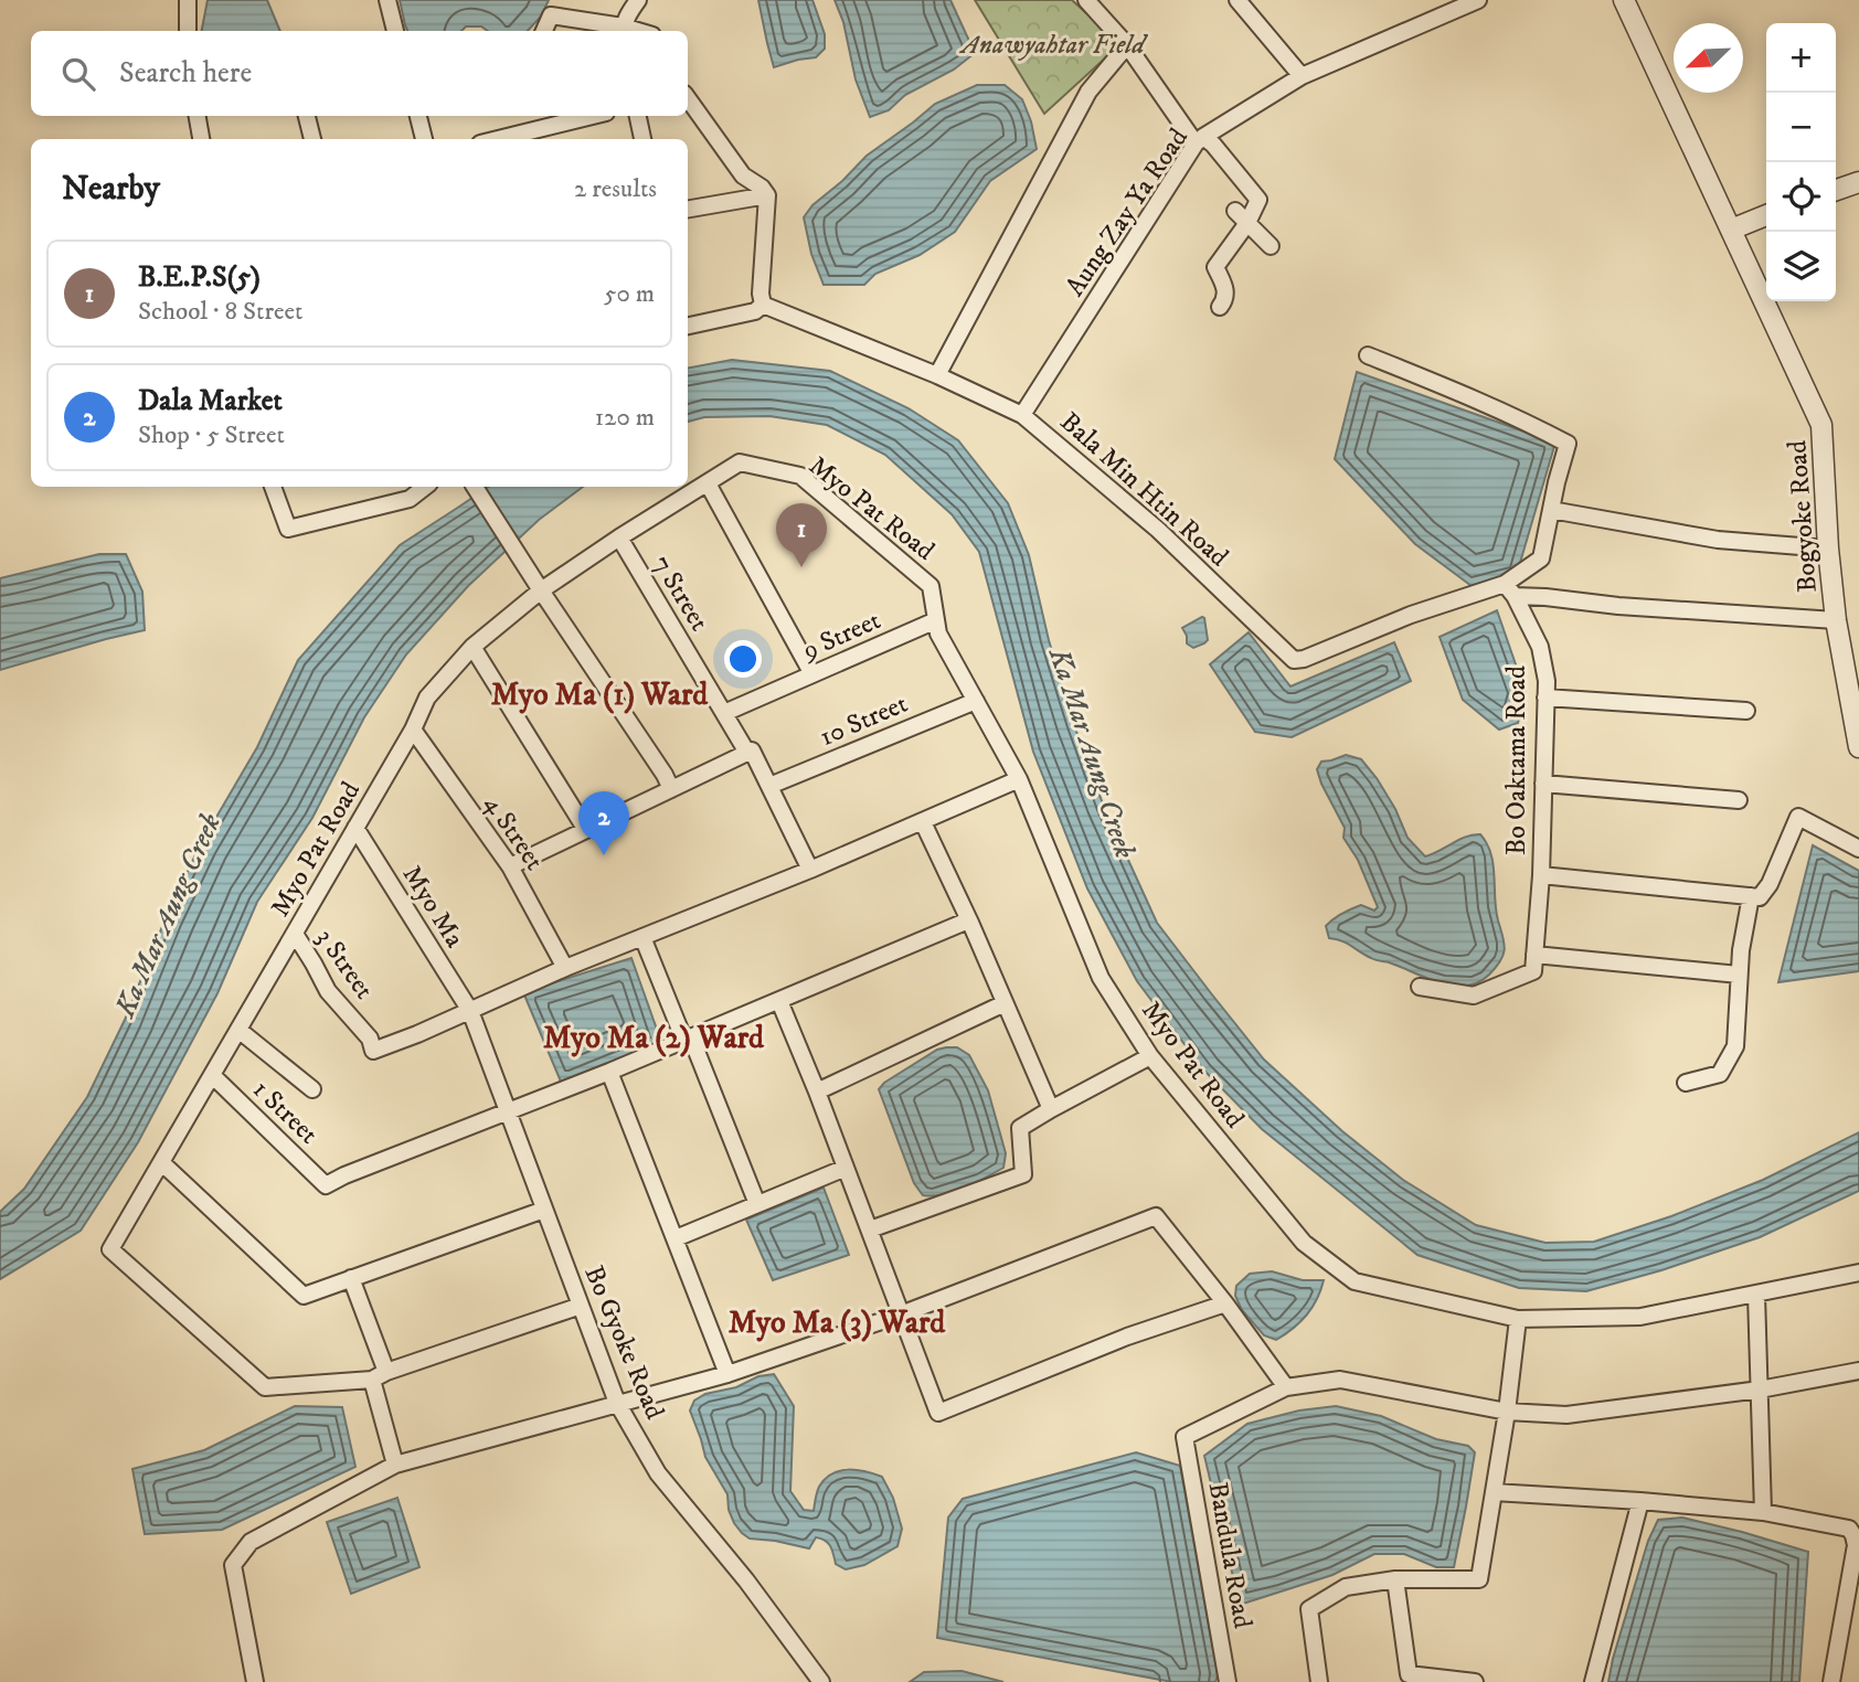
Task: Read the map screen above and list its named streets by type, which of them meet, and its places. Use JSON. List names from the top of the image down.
{
  "streets": {
    "street": [
      "Aung Zay Ya Road",
      "Bala Min Htin Road",
      "Myo Pat Road",
      "Bogyoke Road",
      "7 Street",
      "9 Street",
      "10 Street",
      "Bo Oaktama Road",
      "4 Street",
      "Myo Ma",
      "3 Street",
      "1 Street",
      "Bo Gyoke Road",
      "Bandula Road"
    ]
  },
  "crossings": [
    ["Aung Zay Ya Road", "Bala Min Htin Road"],
    ["Bala Min Htin Road", "Bo Oaktama Road"],
    ["Myo Pat Road", "7 Street"],
    ["Myo Pat Road", "9 Street"],
    ["Myo Pat Road", "10 Street"],
    ["Myo Pat Road", "4 Street"],
    ["Myo Pat Road", "Myo Ma"],
    ["Myo Pat Road", "3 Street"],
    ["Myo Pat Road", "1 Street"],
    ["7 Street", "9 Street"],
    ["7 Street", "10 Street"],
    ["Myo Ma", "3 Street"],
    ["Myo Ma", "1 Street"],
    ["Myo Ma", "Bo Gyoke Road"],
    ["1 Street", "Bo Gyoke Road"]
  ],
  "districts": ["Myo Ma (1) Ward", "Myo Ma (2) Ward", "Myo Ma (3) Ward"],
  "water": ["Ka Mar Aung Creek"],
  "parks": ["Anawyahtar Field"],
  "north": "bottom left",
  "page": {
    "map_buttons": ["+", "−"],
    "search": "Search here",
    "heading": ["Nearby", "2 results"],
    "list": [
      {
        "mark": "1",
        "name": "B.E.P.S(5)",
        "note": "School · 8 Street",
        "value": "50 m"
      },
      {
        "mark": "2",
        "name": "Dala Market",
        "note": "Shop · 5 Street",
        "value": "120 m"
      }
    ],
    "pins": ["1", "2"]
  }
}
